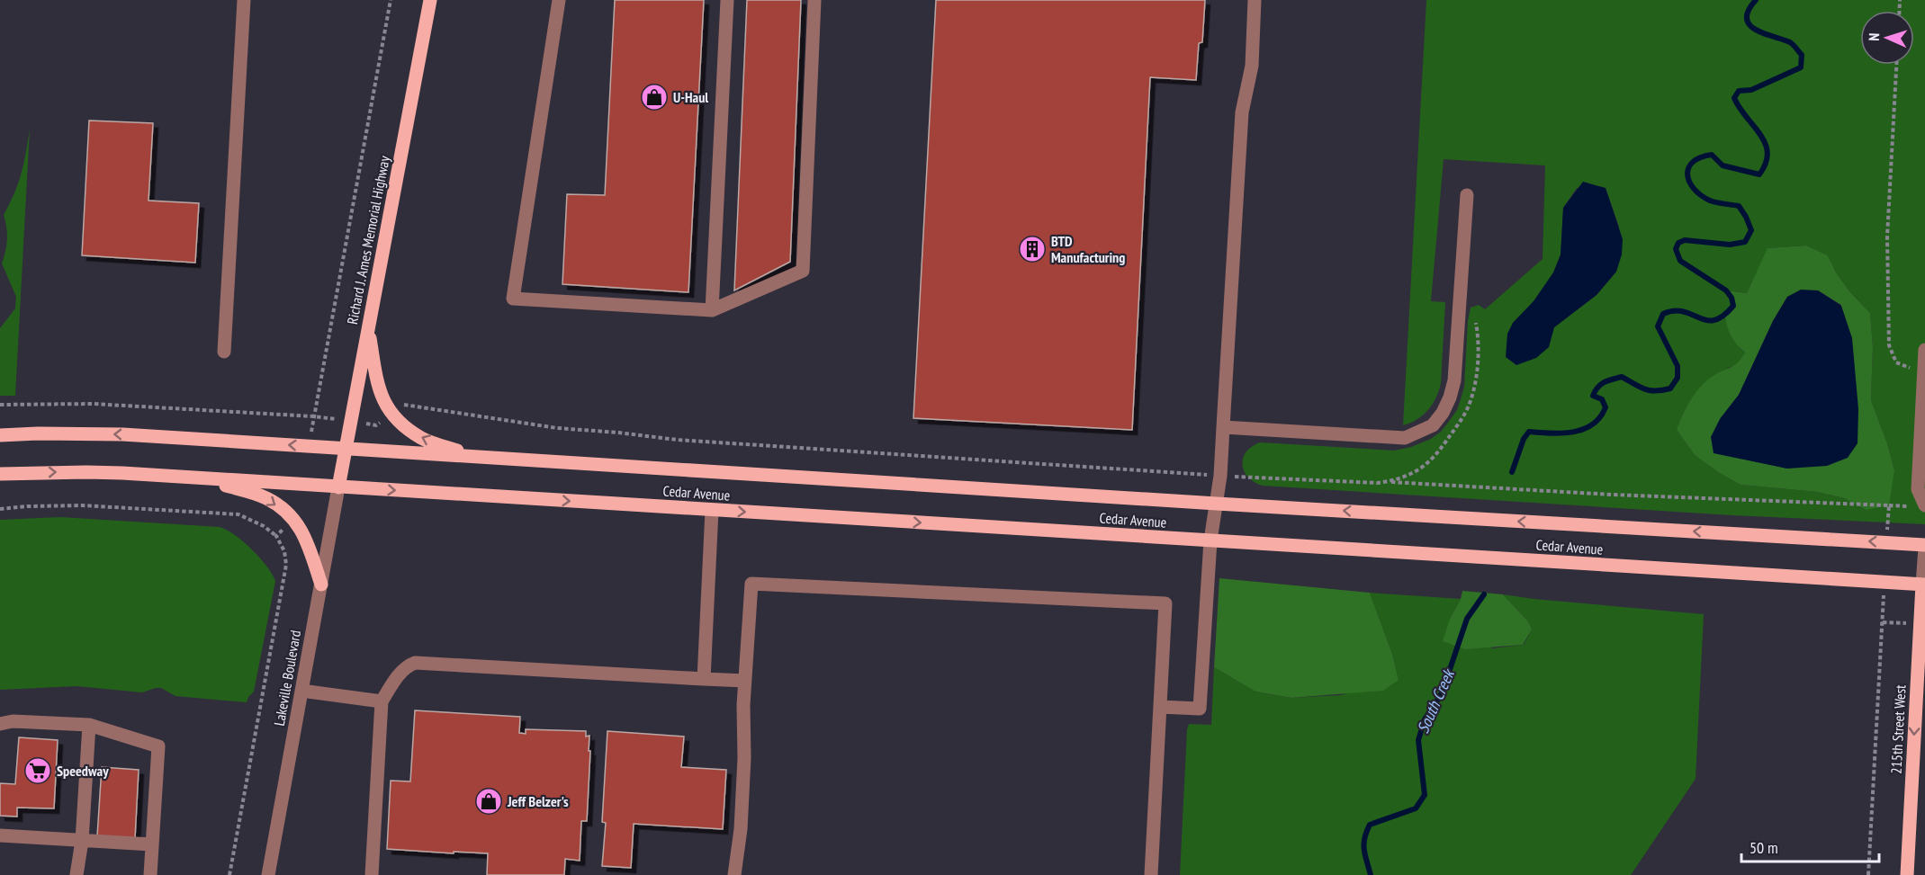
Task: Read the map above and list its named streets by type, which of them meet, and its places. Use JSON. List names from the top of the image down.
{
  "streets": {
    "main road": ["Richard J. Ames Memorial Highway", "Cedar Avenue", "215th Street West"],
    "street": ["Lakeville Boulevard"]
  },
  "crossings": [
    ["Richard J. Ames Memorial Highway", "Cedar Avenue"],
    ["Richard J. Ames Memorial Highway", "Lakeville Boulevard"],
    ["Cedar Avenue", "Lakeville Boulevard"],
    ["Cedar Avenue", "215th Street West"]
  ],
  "one_way": ["215th Street West"],
  "water": ["South Creek"],
  "places": {
    "shop": ["U-Haul", "Jeff Belzer's"],
    "building": ["BTD Manufacturing"],
    "supermarket": ["Speedway"]
  },
  "scale_bar": "50 m",
  "north": "left"
}
